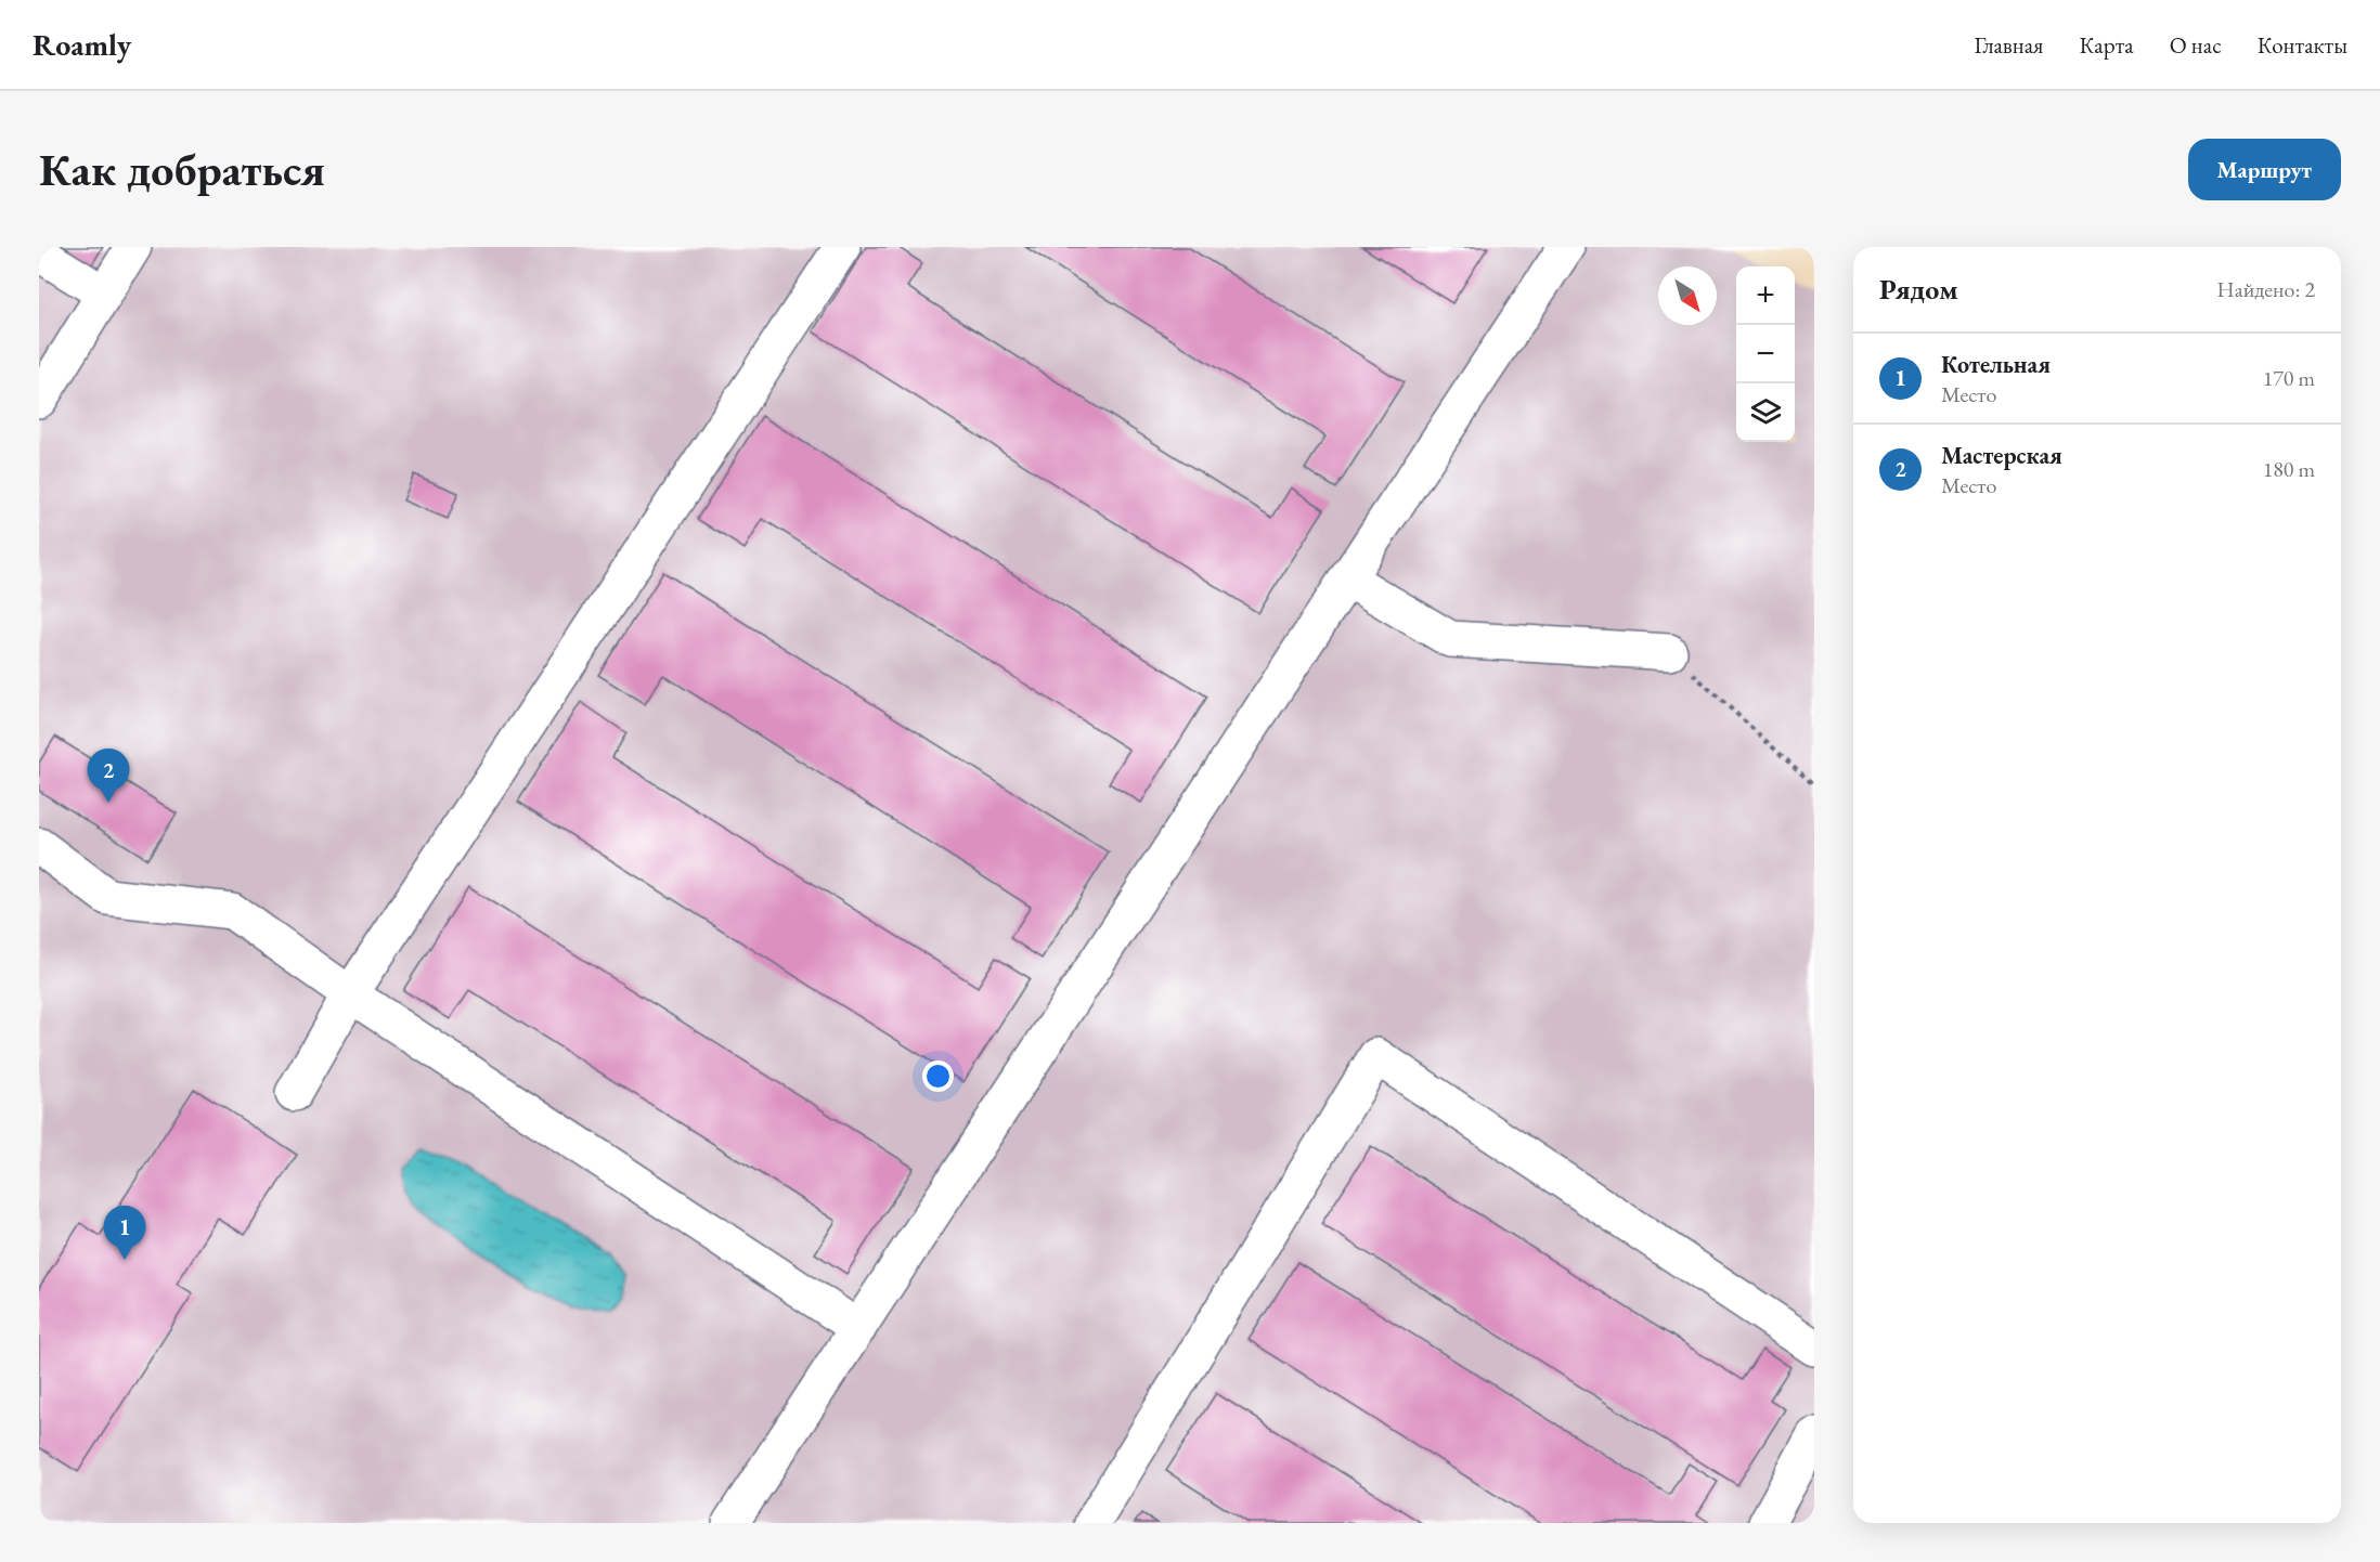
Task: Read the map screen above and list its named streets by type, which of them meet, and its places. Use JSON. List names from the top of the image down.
{
  "north": "bottom right",
  "page": {
    "header": "Roamly",
    "nav": [
      "Главная",
      "Карта",
      "О нас",
      "Контакты"
    ],
    "buttons": "Маршрут",
    "title": "Как добраться",
    "heading": ["Рядом", "Найдено: 2"],
    "map_buttons": ["+", "−"],
    "list": [
      {
        "mark": "1",
        "name": "Котельная",
        "note": "Место",
        "value": "170 m"
      },
      {
        "mark": "2",
        "name": "Мастерская",
        "note": "Место",
        "value": "180 m"
      }
    ],
    "pins": ["2", "1"]
  }
}
